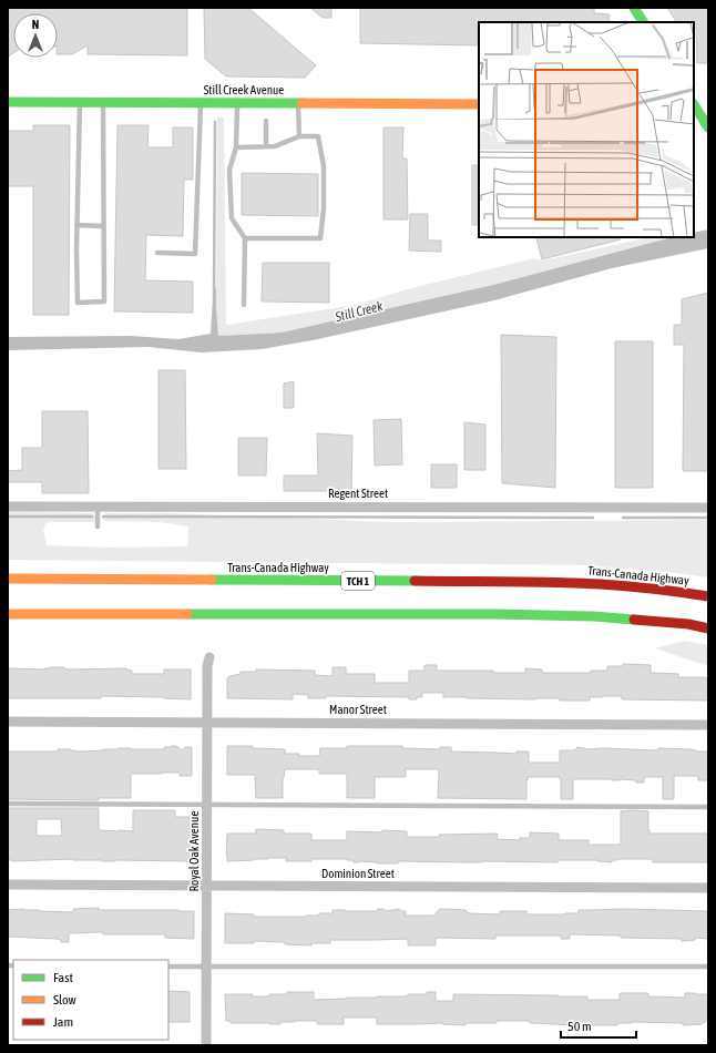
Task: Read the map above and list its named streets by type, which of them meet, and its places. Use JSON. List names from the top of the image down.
{
  "streets": {
    "main road": ["Still Creek Avenue", "Trans-Canada Highway", "TCH 1"],
    "street": [
      "Regent Street",
      "Manor Street",
      "Royal Oak Avenue",
      "Dominion Street"
    ]
  },
  "crossings": [
    ["Manor Street", "Royal Oak Avenue"],
    ["Royal Oak Avenue", "Dominion Street"]
  ],
  "water": ["Still Creek"],
  "legend": ["Fast", "Slow", "Jam"],
  "scale_bar": "50 m",
  "north": "top"
}
